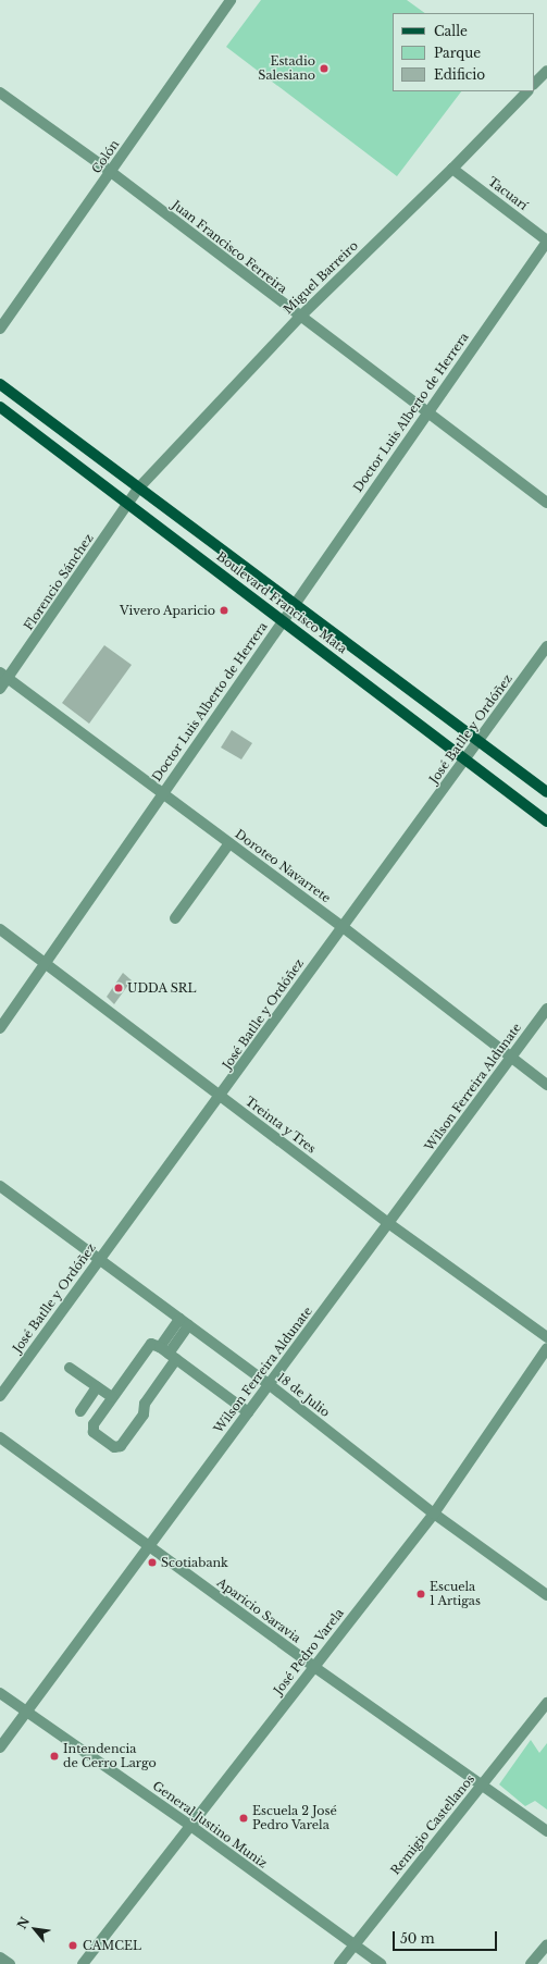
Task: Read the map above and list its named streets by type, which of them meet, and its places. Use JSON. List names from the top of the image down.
{
  "streets": {
    "main road": ["Boulevard Francisco Mata"],
    "street": [
      "Colón",
      "Tacuarí",
      "Juan Francisco Ferreira",
      "Miguel Barreiro",
      "Doctor Luis Alberto de Herrera",
      "Florencio Sánchez",
      "José Batlle y Ordóñez",
      "Doroteo Navarrete",
      "Wilson Ferreira Aldunate",
      "Treinta y Tres",
      "18 de Julio",
      "Aparicio Saravia",
      "José Pedro Varela",
      "General Justino Muniz",
      "Remigio Castellanos"
    ]
  },
  "crossings": [
    ["Colón", "Juan Francisco Ferreira"],
    ["Tacuarí", "Miguel Barreiro"],
    ["Tacuarí", "Doctor Luis Alberto de Herrera"],
    ["Juan Francisco Ferreira", "Miguel Barreiro"],
    ["Juan Francisco Ferreira", "Doctor Luis Alberto de Herrera"],
    ["Miguel Barreiro", "Florencio Sánchez"],
    ["Miguel Barreiro", "Boulevard Francisco Mata"],
    ["Doctor Luis Alberto de Herrera", "Boulevard Francisco Mata"],
    ["Doctor Luis Alberto de Herrera", "Doroteo Navarrete"],
    ["Doctor Luis Alberto de Herrera", "Treinta y Tres"],
    ["Florencio Sánchez", "Boulevard Francisco Mata"],
    ["Florencio Sánchez", "Doroteo Navarrete"],
    ["Boulevard Francisco Mata", "José Batlle y Ordóñez"],
    ["José Batlle y Ordóñez", "Doroteo Navarrete"],
    ["José Batlle y Ordóñez", "Treinta y Tres"],
    ["José Batlle y Ordóñez", "18 de Julio"],
    ["Doroteo Navarrete", "Wilson Ferreira Aldunate"],
    ["Wilson Ferreira Aldunate", "Treinta y Tres"],
    ["Wilson Ferreira Aldunate", "18 de Julio"],
    ["Wilson Ferreira Aldunate", "Aparicio Saravia"],
    ["Wilson Ferreira Aldunate", "General Justino Muniz"],
    ["18 de Julio", "José Pedro Varela"],
    ["Aparicio Saravia", "José Pedro Varela"],
    ["Aparicio Saravia", "Remigio Castellanos"],
    ["José Pedro Varela", "General Justino Muniz"],
    ["General Justino Muniz", "Remigio Castellanos"]
  ],
  "places": [
    "Estadio Salesiano",
    "Vivero Aparicio",
    "UDDA SRL",
    "Scotiabank",
    "Escuela 1 Artigas",
    "Intendencia de Cerro Largo",
    "Escuela 2 José Pedro Varela",
    "CAMCEL"
  ],
  "legend": ["Calle", "Parque", "Edificio"],
  "scale_bar": "50 m",
  "north": "top left"
}
